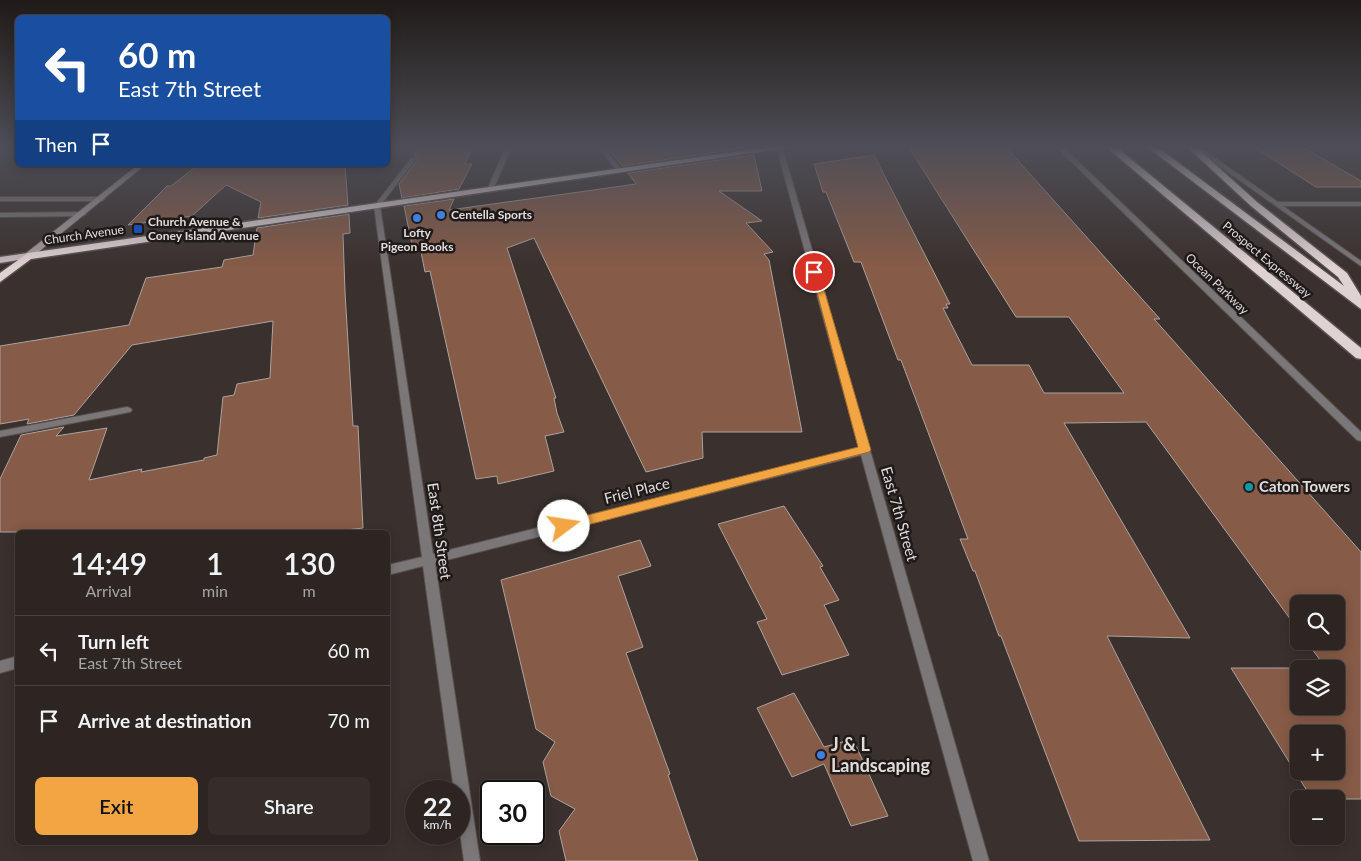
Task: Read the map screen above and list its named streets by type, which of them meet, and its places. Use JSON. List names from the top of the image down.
{
  "streets": {
    "highway": ["Church Avenue", "Prospect Expressway"],
    "street": [
      "Ocean Parkway",
      "Friel Place",
      "East 7th Street",
      "East 8th Street"
    ]
  },
  "crossings": [
    ["Church Avenue", "East 8th Street"],
    ["Friel Place", "East 7th Street"],
    ["Friel Place", "East 8th Street"]
  ],
  "places": {
    "other": [
      "Centella Sports",
      "Lofty Pigeon Books",
      "Caton Towers",
      "J & L Landscaping"
    ],
    "transit": ["Church Avenue & Coney Island Avenue"]
  },
  "page": {
    "turn": ["60 m", "East 7th Street"],
    "then": "Then",
    "eta": [
      "14:49",
      "Arrival",
      "1",
      "min",
      "130",
      "m"
    ],
    "map_buttons": ["+", "−"],
    "list": [
      {
        "name": "Turn left",
        "note": "East 7th Street",
        "value": "60 m"
      },
      {
        "name": "Arrive at destination",
        "value": "70 m"
      }
    ],
    "buttons": ["Exit", "Share"],
    "speed": "22 km/h",
    "limit": "30"
  }
}
